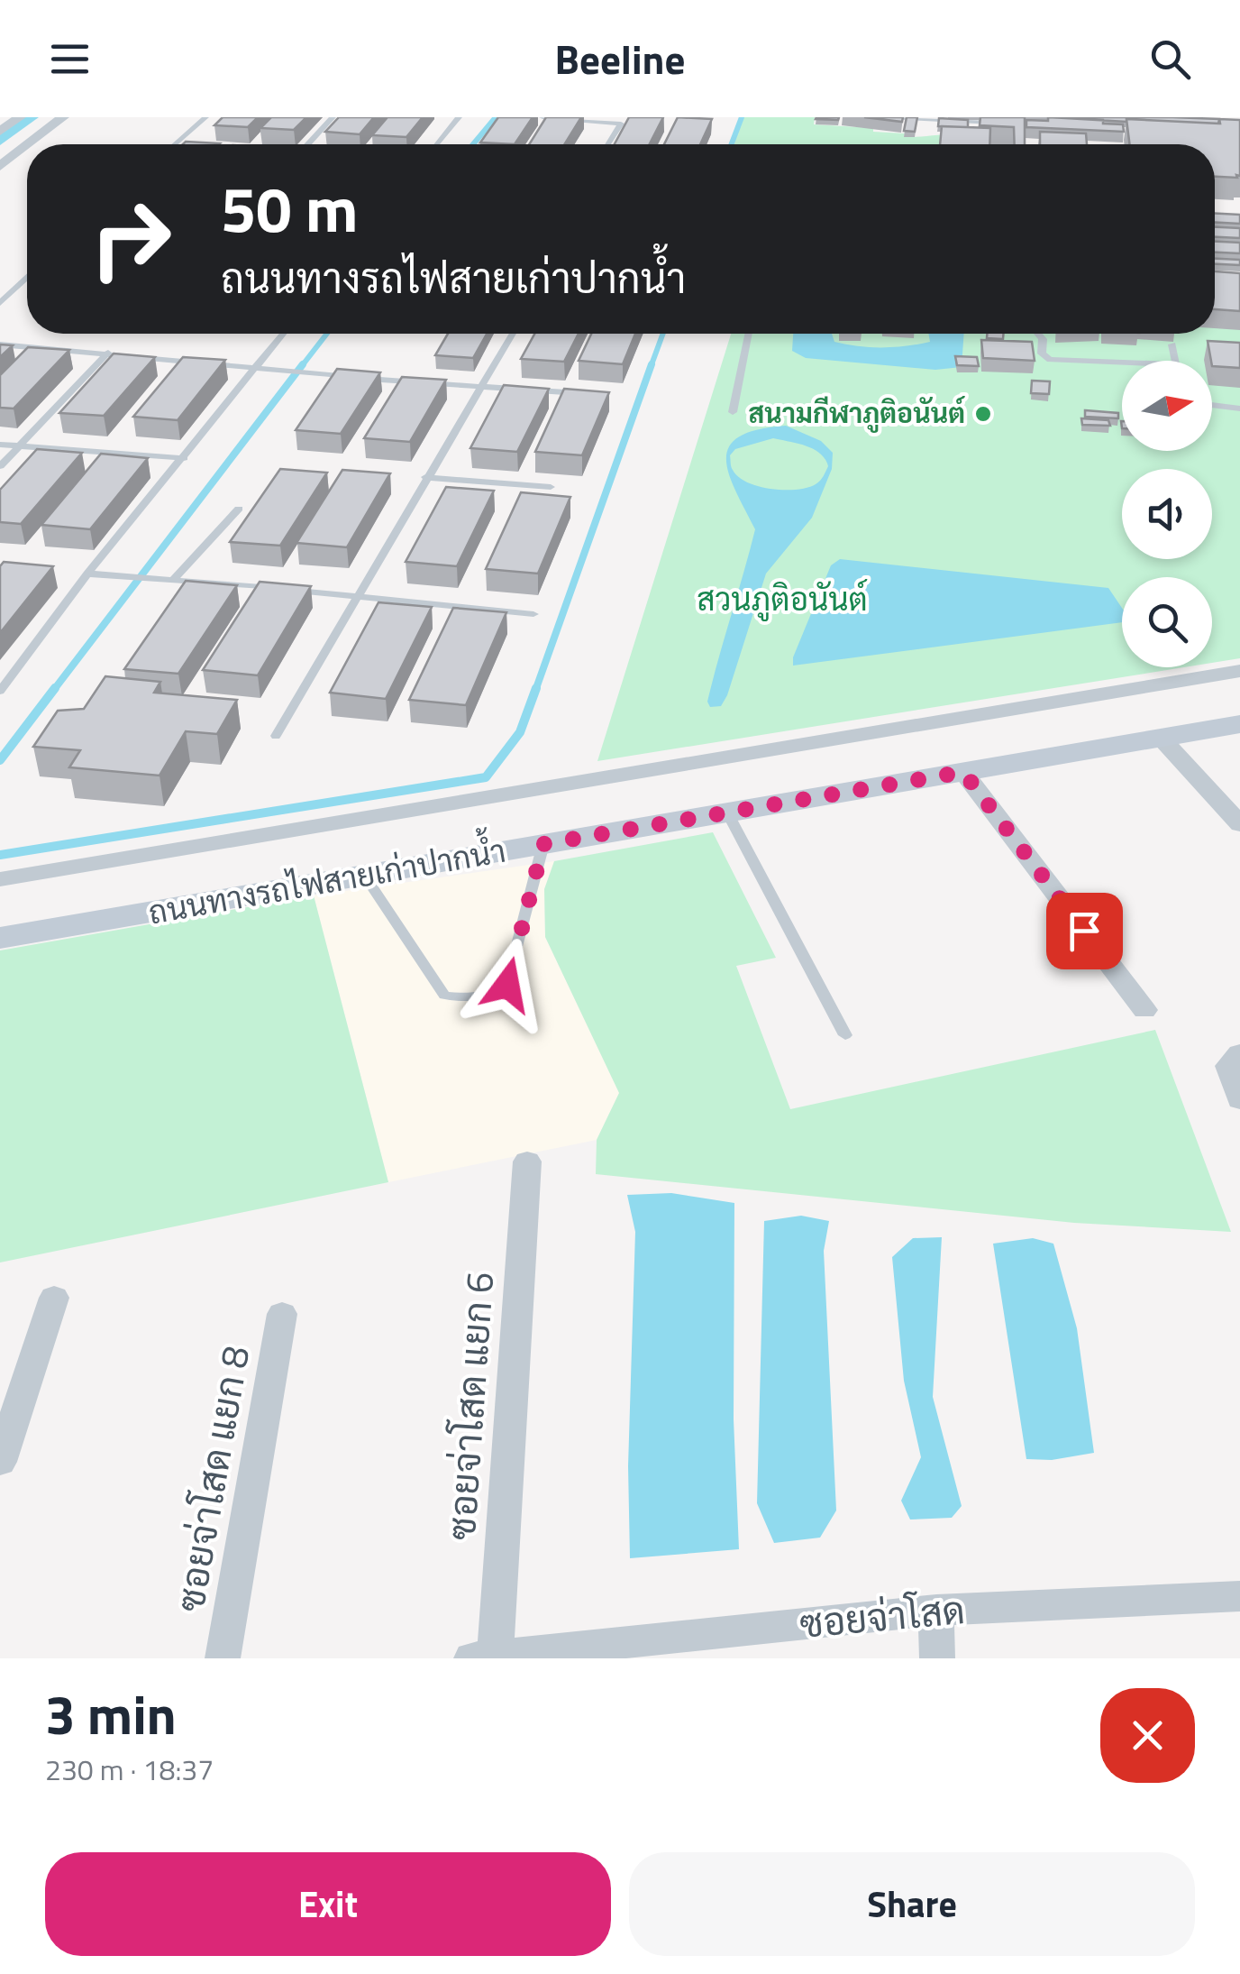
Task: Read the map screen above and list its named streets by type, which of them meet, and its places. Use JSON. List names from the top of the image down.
{
  "streets": {
    "main road": ["ถนนทางรถไฟสายเก่าปากน้ำ"],
    "street": ["ซอยจ่าโสด แยก 6", "ซอยจ่าโสด แยก 8", "ซอยจ่าโสด"]
  },
  "crossings": [
    ["ซอยจ่าโสด แยก 6", "ซอยจ่าโสด"]
  ],
  "parks": ["สวนภูติอนันต์"],
  "places": ["สนามกีฬาภูติอนันต์"],
  "north": "right",
  "page": {
    "header": "Beeline",
    "turn": ["50 m", "ถนนทางรถไฟสายเก่าปากน้ำ"],
    "heading": ["3 min", "230 m · 18:37"],
    "buttons": ["Exit", "Share"]
  }
}
